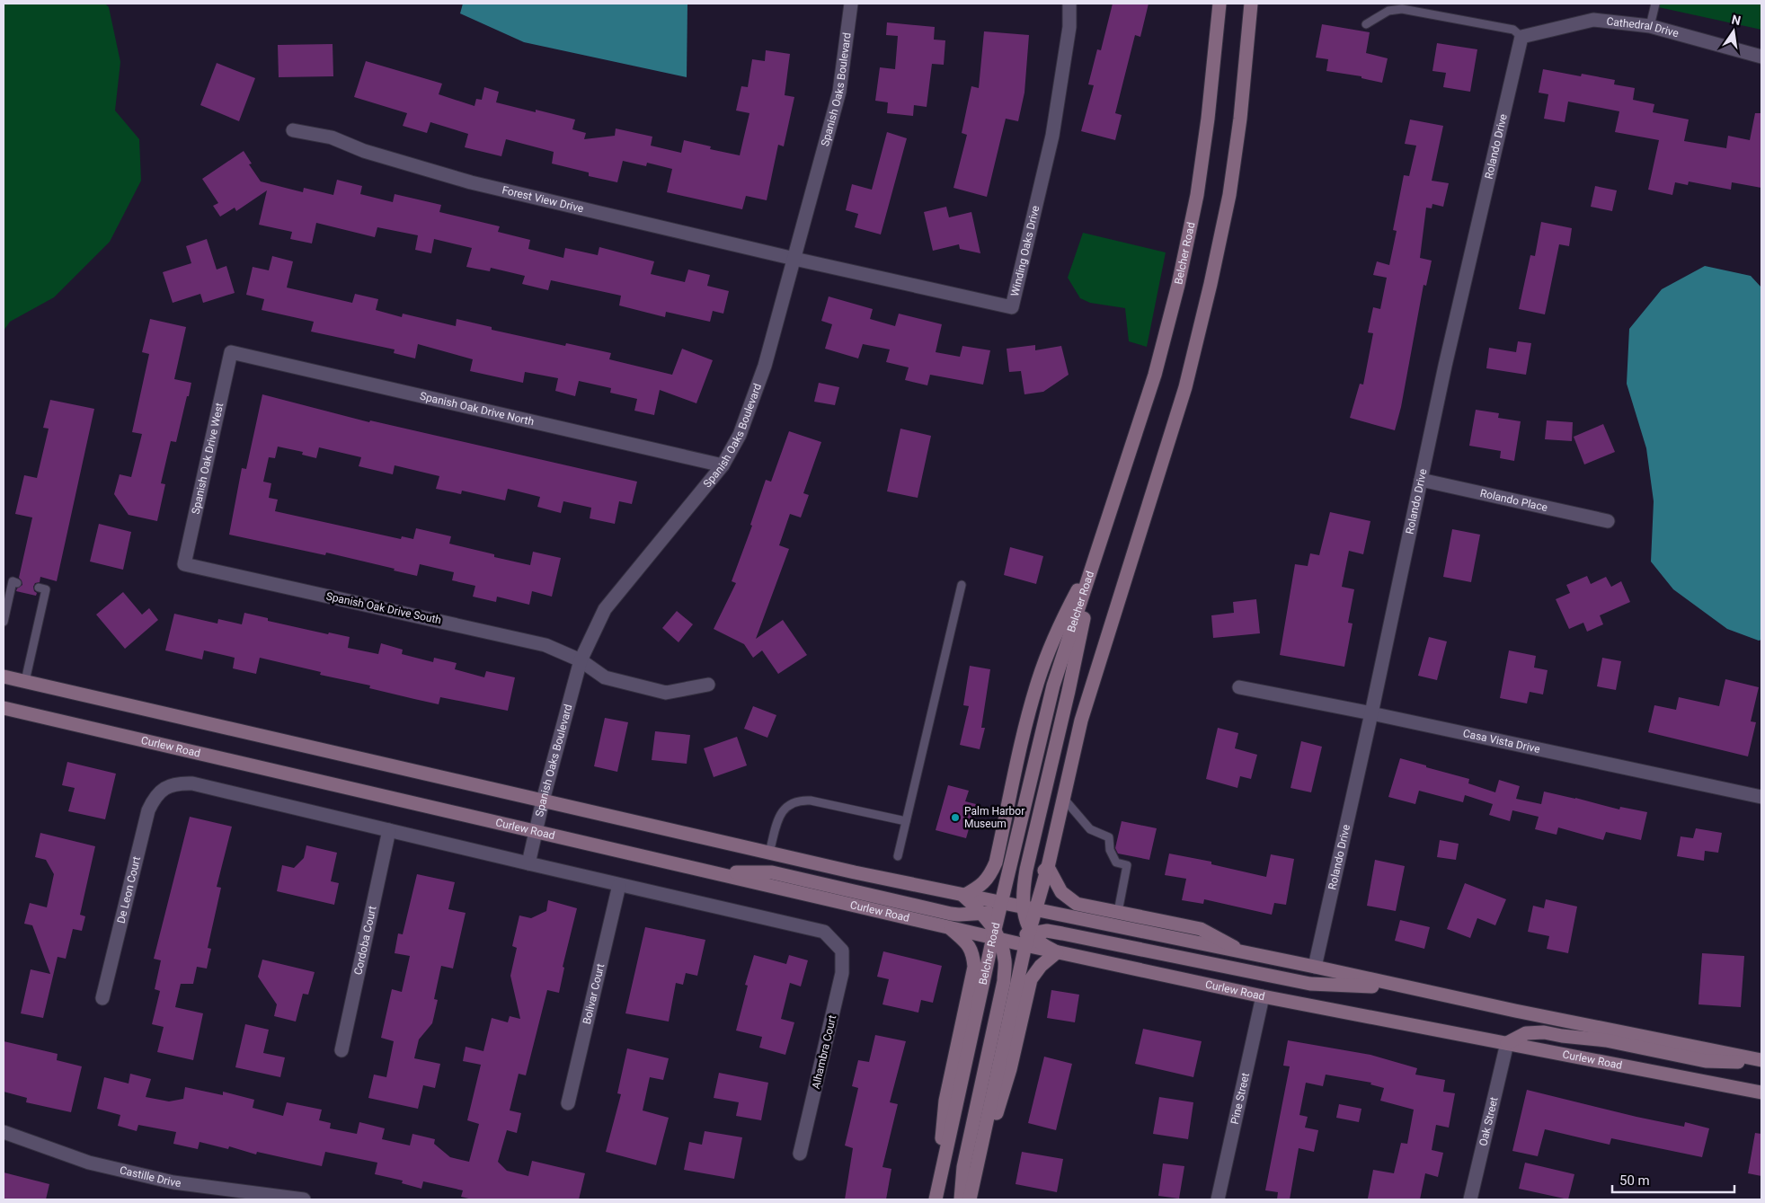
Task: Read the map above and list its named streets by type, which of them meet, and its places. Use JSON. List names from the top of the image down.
{
  "streets": {
    "main road": ["Belcher Road", "Curlew Road"],
    "street": [
      "Cathedral Drive",
      "Spanish Oaks Boulevard",
      "Rolando Drive",
      "Forest View Drive",
      "Winding Oaks Drive",
      "Spanish Oak Drive North",
      "Spanish Oak Drive West",
      "Rolando Place",
      "Spanish Oak Drive South",
      "Casa Vista Drive",
      "De Leon Court",
      "Cordoba Court",
      "Bolivar Court",
      "Alhambra Court",
      "Pine Street",
      "Oak Street",
      "Castille Drive"
    ]
  },
  "crossings": [
    ["Cathedral Drive", "Rolando Drive"],
    ["Spanish Oaks Boulevard", "Forest View Drive"],
    ["Spanish Oaks Boulevard", "Winding Oaks Drive"],
    ["Spanish Oaks Boulevard", "Spanish Oak Drive North"],
    ["Spanish Oaks Boulevard", "Spanish Oak Drive South"],
    ["Spanish Oaks Boulevard", "Curlew Road"],
    ["Rolando Drive", "Rolando Place"],
    ["Rolando Drive", "Casa Vista Drive"],
    ["Forest View Drive", "Winding Oaks Drive"],
    ["Belcher Road", "Curlew Road"],
    ["Spanish Oak Drive North", "Spanish Oak Drive West"],
    ["Spanish Oak Drive West", "Spanish Oak Drive South"],
    ["Curlew Road", "Pine Street"],
    ["Curlew Road", "Oak Street"],
    ["De Leon Court", "Cordoba Court"],
    ["Bolivar Court", "Alhambra Court"]
  ],
  "places": ["Palm Harbor Museum"],
  "scale_bar": "50 m",
  "north": "top"
}
